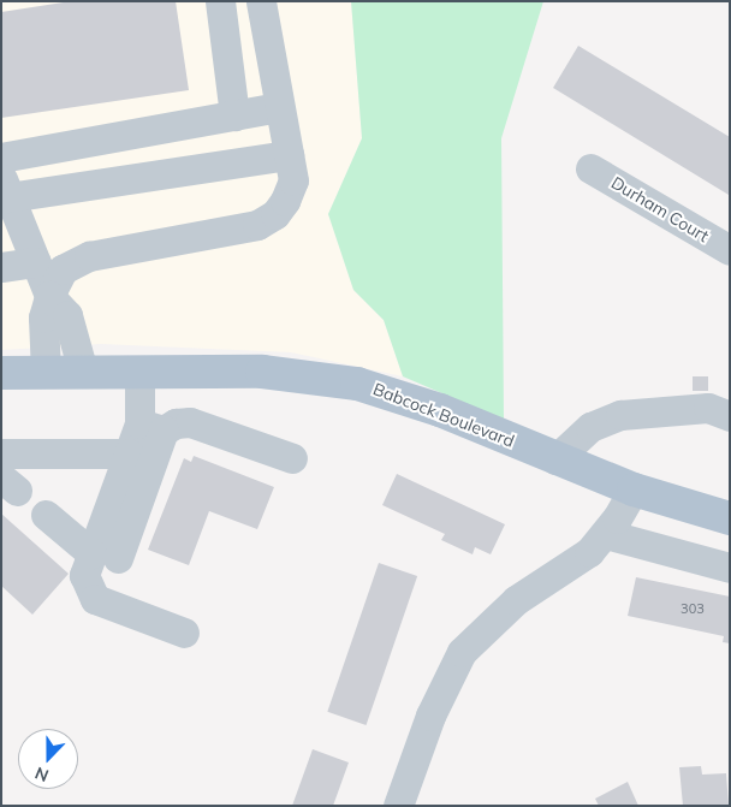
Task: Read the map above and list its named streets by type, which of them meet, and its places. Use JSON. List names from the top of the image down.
{
  "streets": {
    "main road": ["Babcock Boulevard"],
    "street": ["Durham Court"]
  },
  "house_numbers": ["303"],
  "north": "bottom"
}
